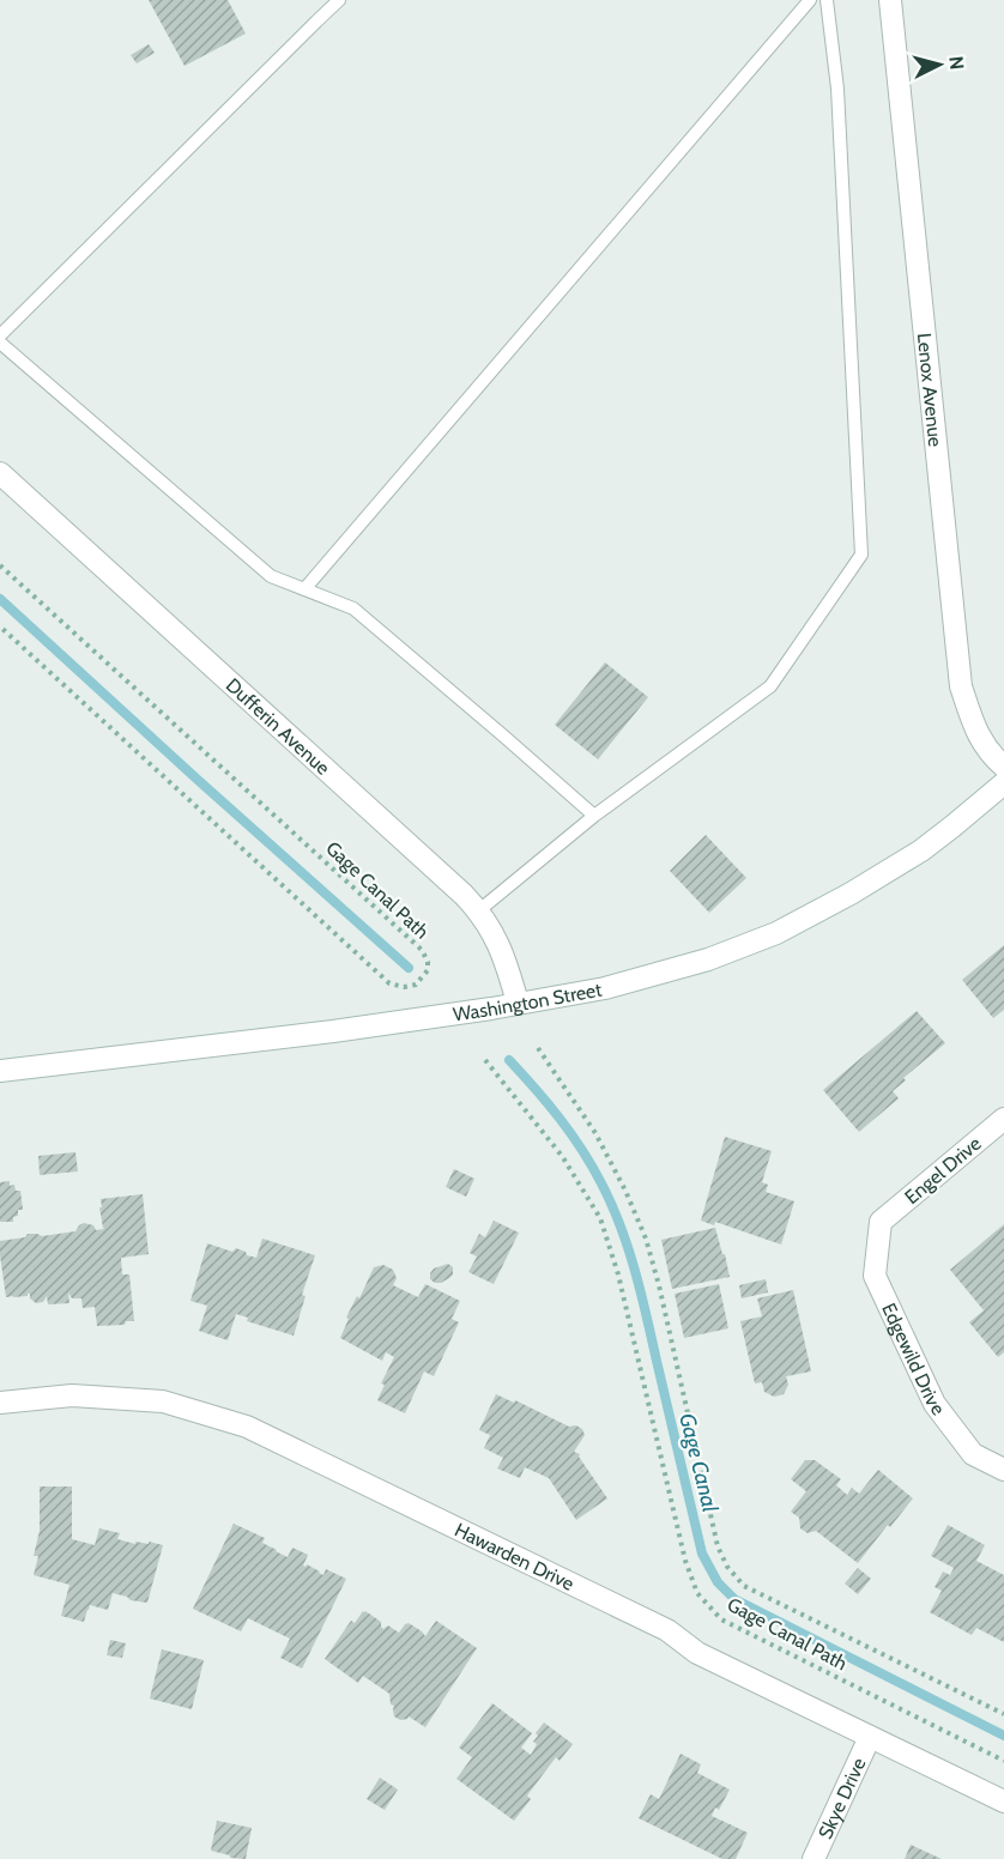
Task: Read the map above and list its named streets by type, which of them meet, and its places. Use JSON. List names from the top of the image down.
{
  "streets": {
    "street": [
      "Lenox Avenue",
      "Dufferin Avenue",
      "Washington Street",
      "Engel Drive",
      "Edgewild Drive",
      "Hawarden Drive",
      "Skye Drive"
    ],
    "path": ["Gage Canal Path"]
  },
  "crossings": [
    ["Dufferin Avenue", "Washington Street"],
    ["Engel Drive", "Edgewild Drive"],
    ["Hawarden Drive", "Skye Drive"]
  ],
  "water": ["Gage Canal"],
  "north": "right"
}
